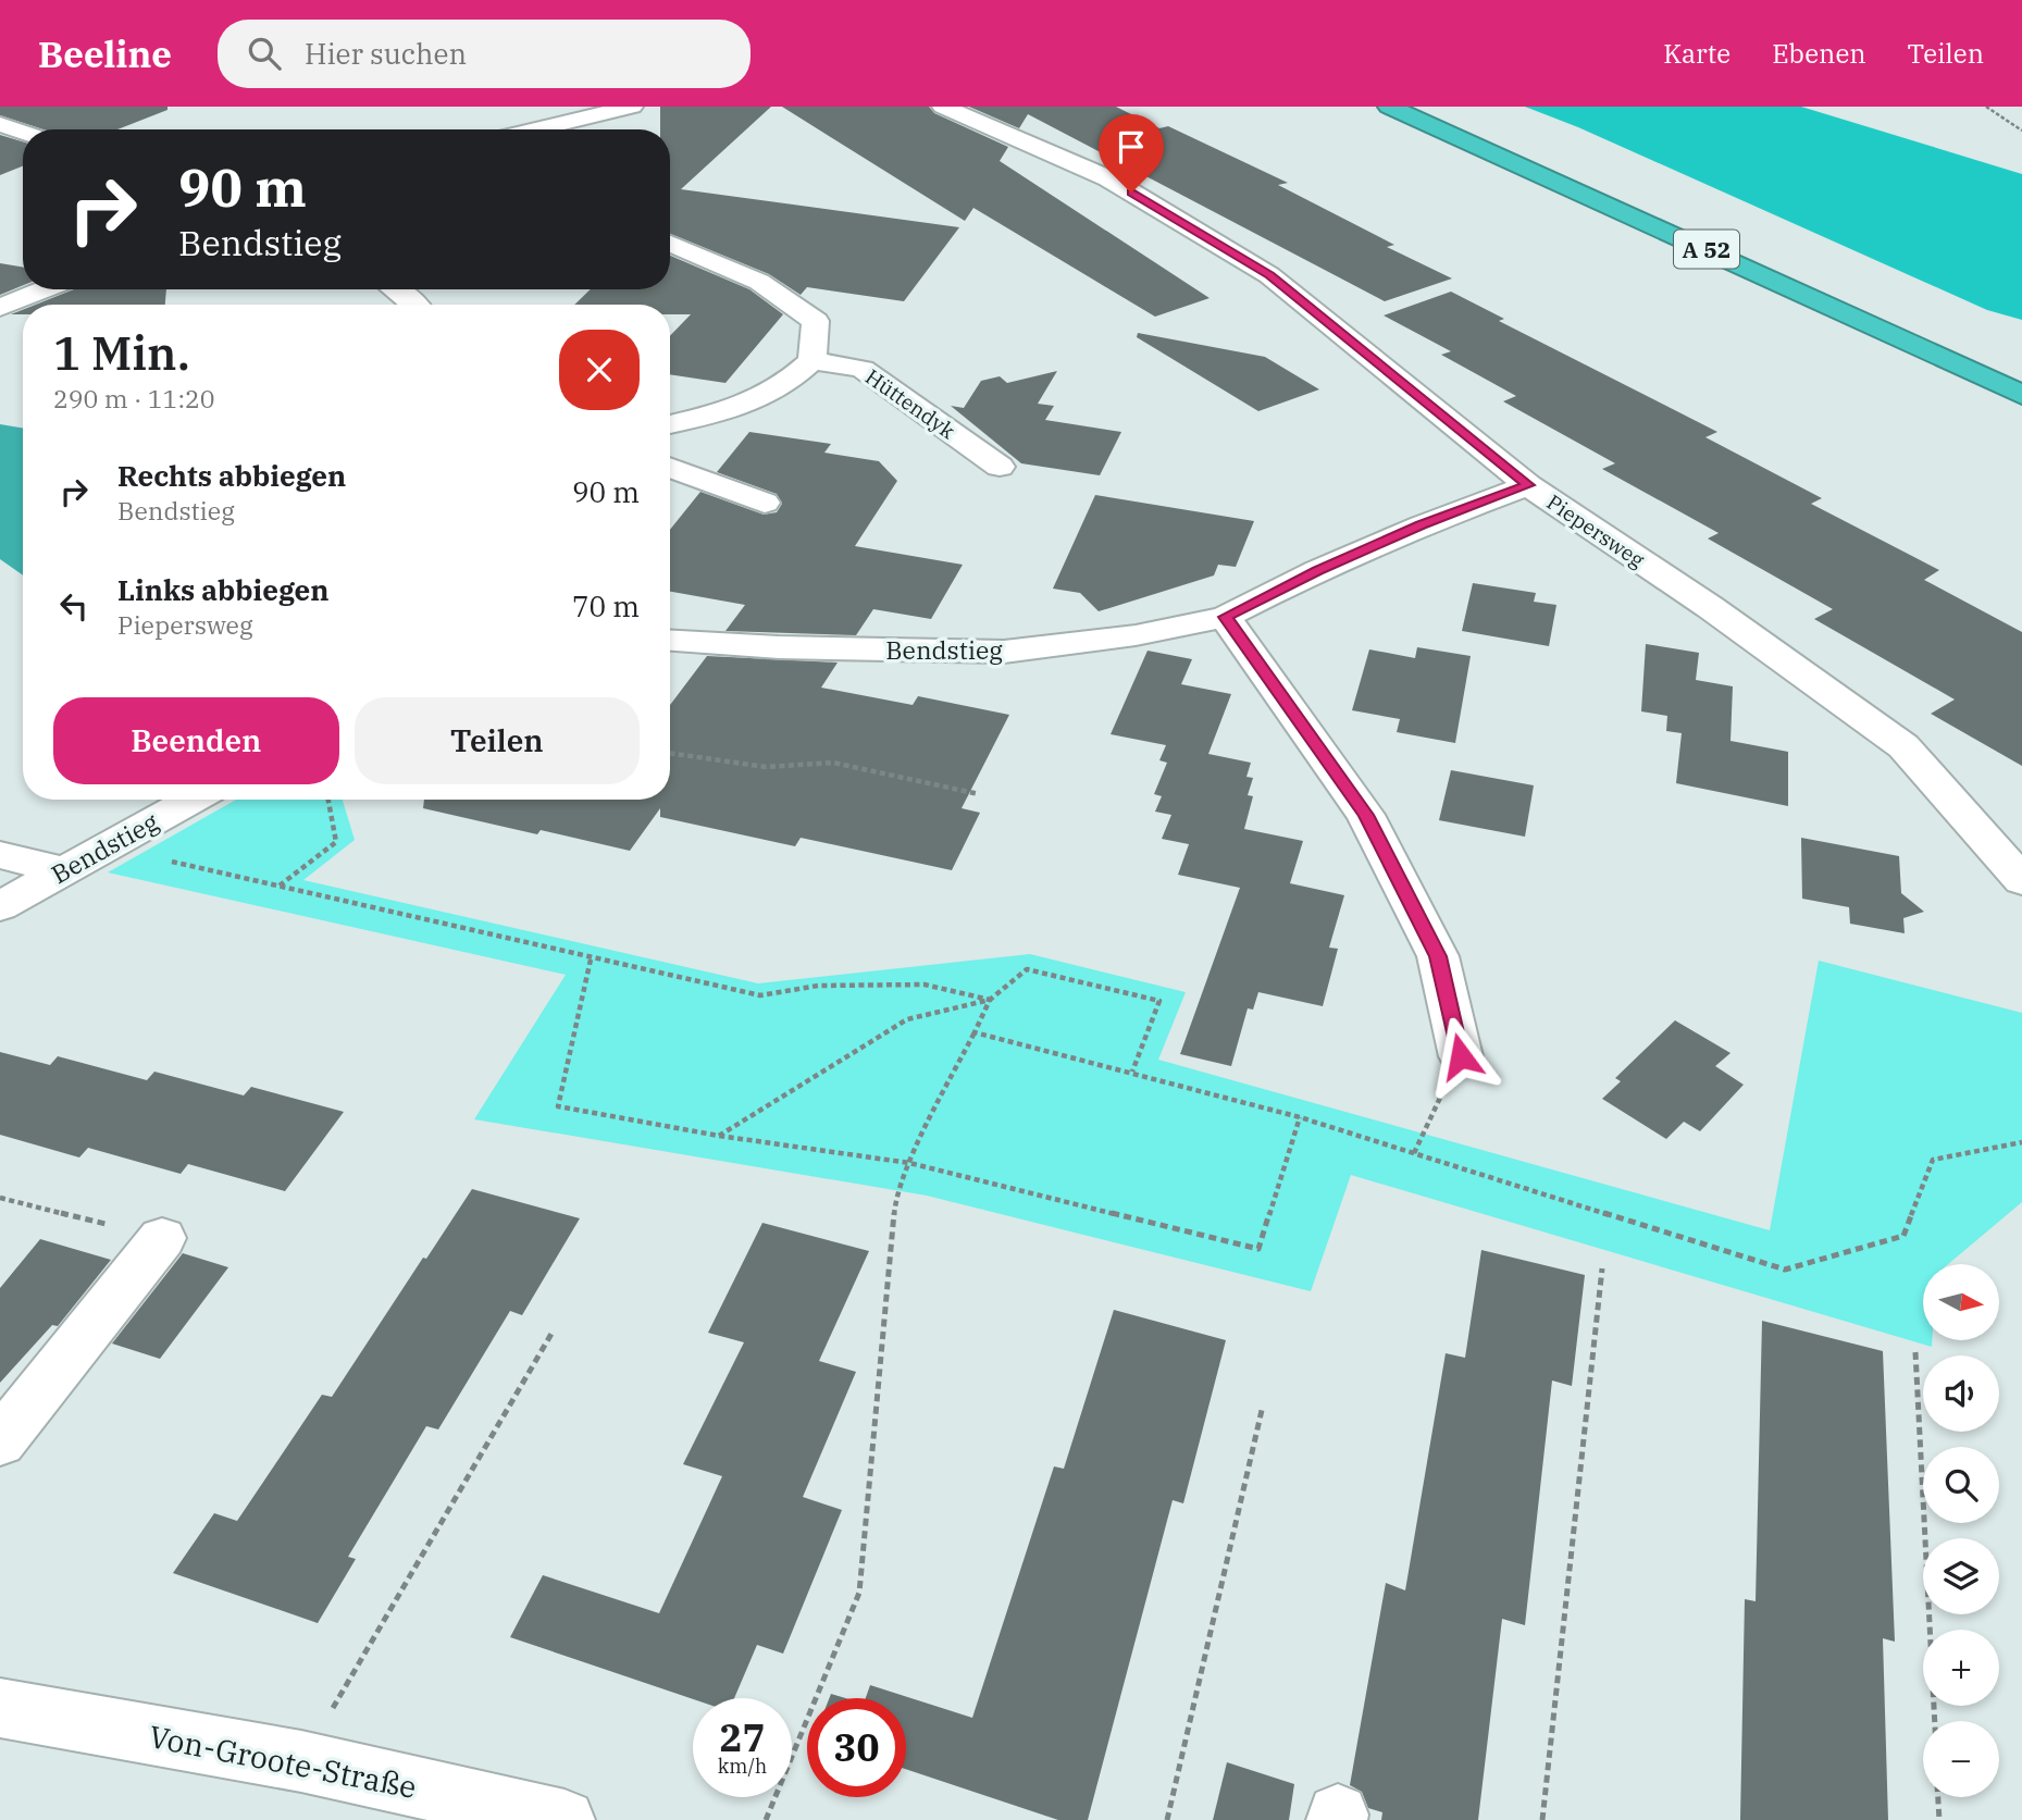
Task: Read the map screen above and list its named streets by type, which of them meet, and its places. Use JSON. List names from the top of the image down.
{
  "streets": {
    "highway": ["A 52"],
    "street": [
      "Hüttendyk",
      "Piepersweg",
      "Bendstieg",
      "Von-Groote-Straße"
    ]
  },
  "crossings": [
    ["Piepersweg", "Bendstieg"]
  ],
  "north": "right",
  "page": {
    "header": "Beeline",
    "search": "Hier suchen",
    "nav": ["Karte", "Ebenen", "Teilen"],
    "turn": ["90 m", "Bendstieg"],
    "heading": ["1 Min.", "290 m · 11:20"],
    "list": [
      {
        "name": "Rechts abbiegen",
        "note": "Bendstieg",
        "value": "90 m"
      },
      {
        "name": "Links abbiegen",
        "note": "Piepersweg",
        "value": "70 m"
      }
    ],
    "buttons": ["Beenden", "Teilen"],
    "map_buttons": ["+", "−"],
    "speed": "27 km/h",
    "limit": "30"
  }
}
